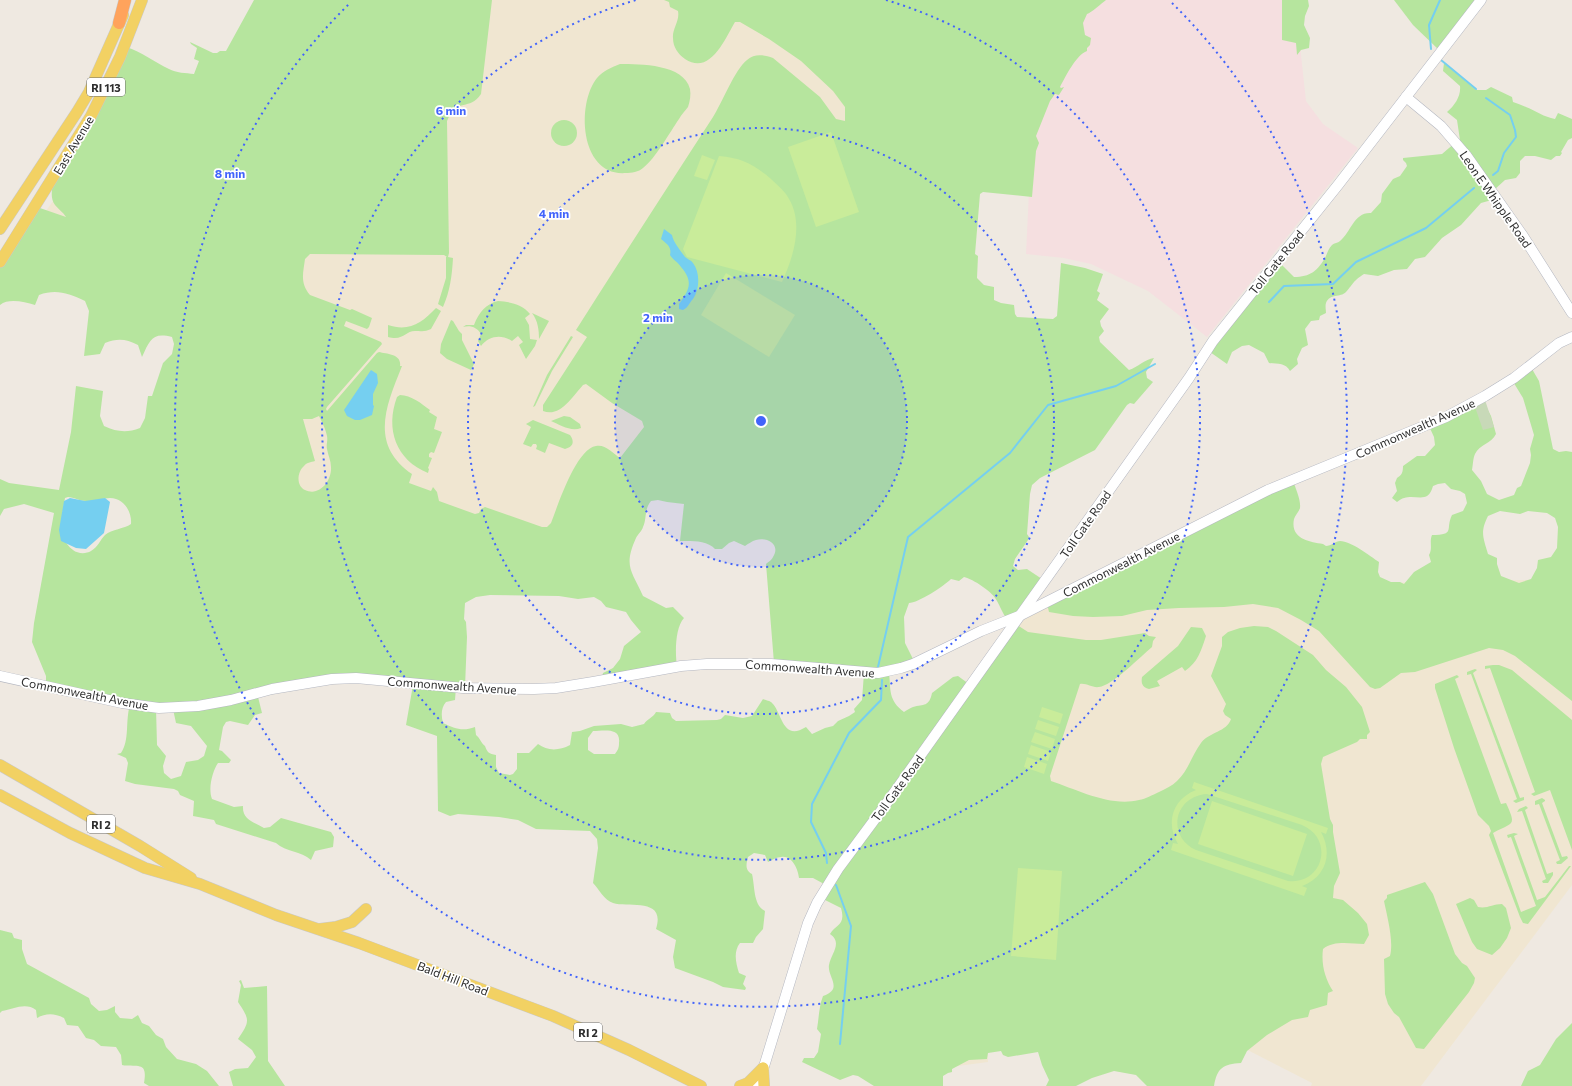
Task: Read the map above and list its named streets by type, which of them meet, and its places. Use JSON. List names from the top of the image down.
{
  "streets": {
    "main road": [
      "RI 113",
      "East Avenue",
      "RI 2",
      "Bald Hill Road"
    ],
    "street": ["Leon E Whipple Road", "Toll Gate Road", "Commonwealth Avenue"]
  },
  "crossings": [
    ["Leon E Whipple Road", "Toll Gate Road"],
    ["Toll Gate Road", "Commonwealth Avenue"]
  ],
  "rings": [
    "6 min",
    "8 min",
    "4 min",
    "2 min"
  ]
}
